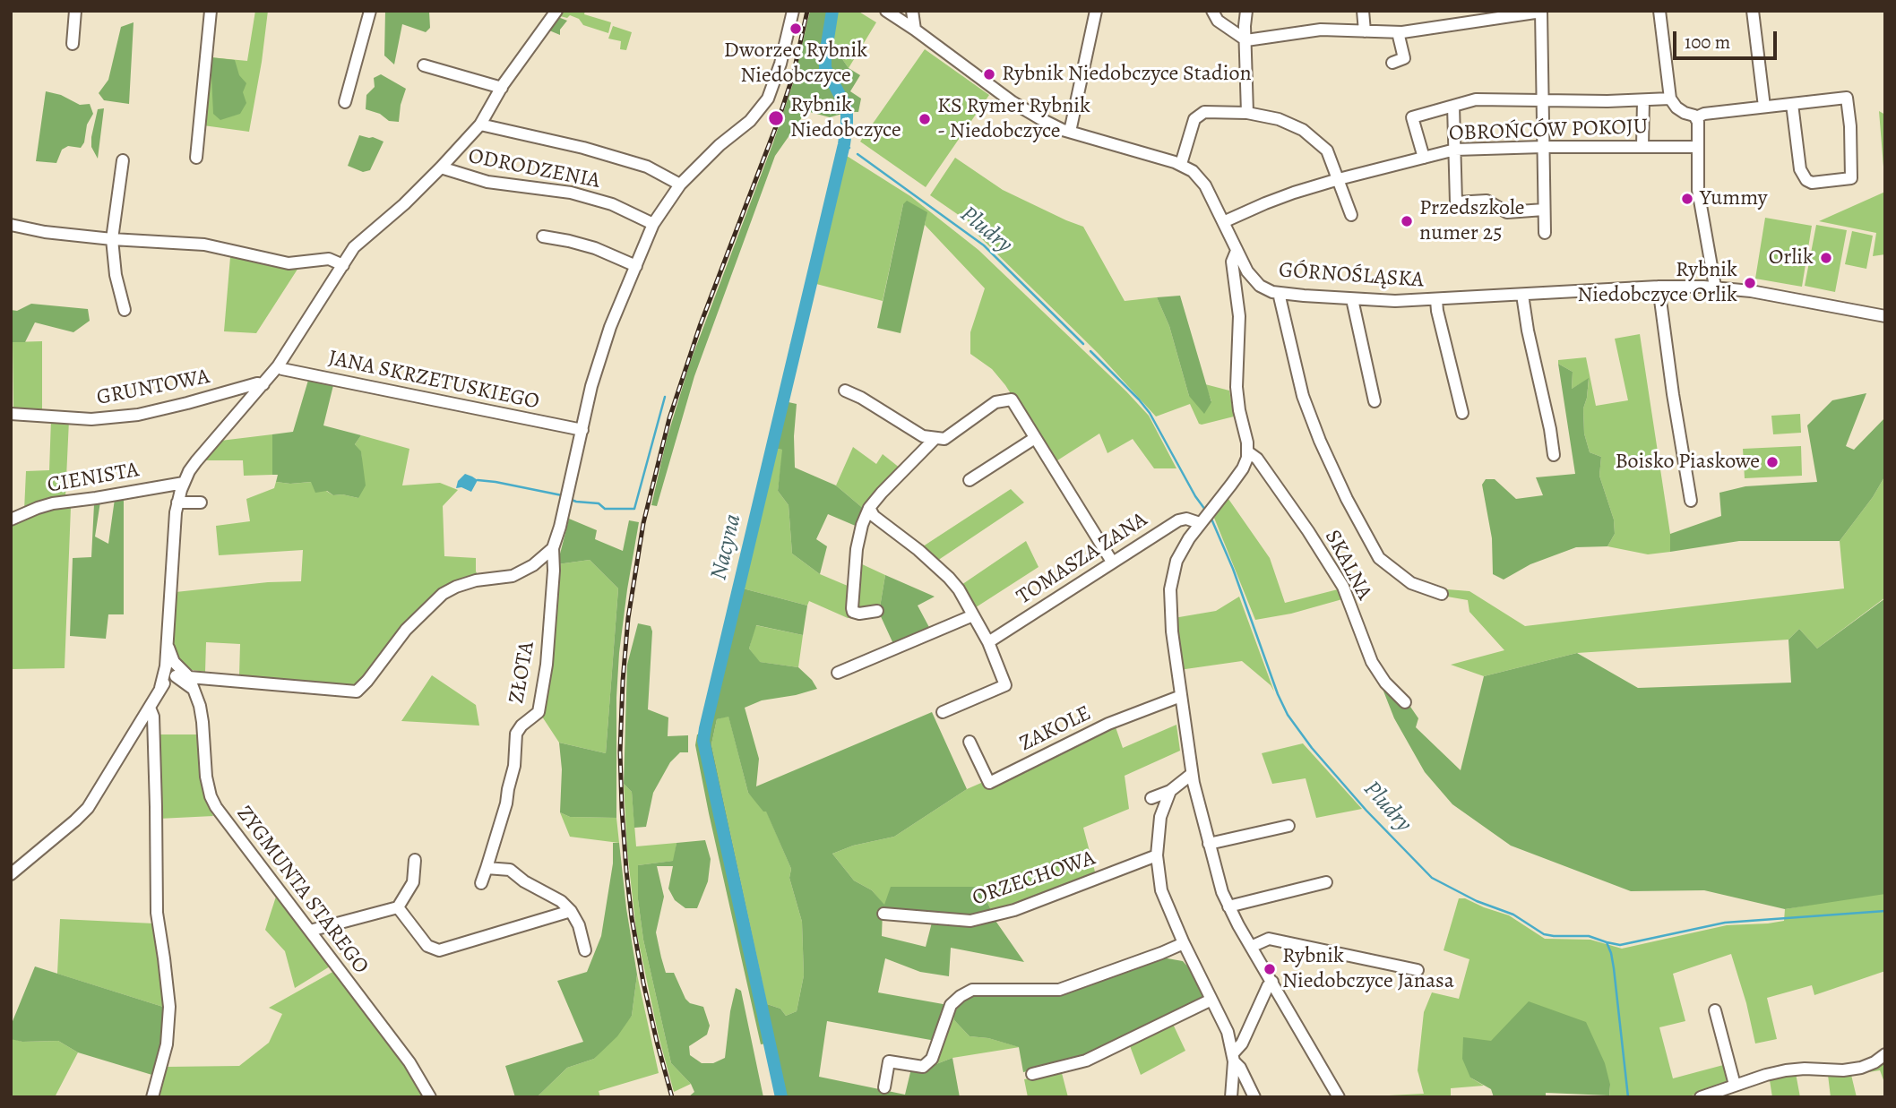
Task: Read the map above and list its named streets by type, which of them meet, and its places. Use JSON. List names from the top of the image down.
{
  "streets": {
    "street": [
      "OBROŃCÓW POKOJU",
      "ODRODZENIA",
      "GÓRNOŚLĄSKA",
      "JANA SKRZETUSKIEGO",
      "GRUNTOWA",
      "CIENISTA",
      "TOMASZA ZANA",
      "SKALNA",
      "ZŁOTA",
      "ZAKOLE",
      "ORZECHOWA",
      "ZYGMUNTA STAREGO"
    ]
  },
  "crossings": [
    ["OBROŃCÓW POKOJU", "GÓRNOŚLĄSKA"],
    ["ODRODZENIA", "ZŁOTA"],
    ["JANA SKRZETUSKIEGO", "ZŁOTA"]
  ],
  "water": ["Pludry", "Nacyna"],
  "places": [
    "Dworzec Rybnik Niedobczyce",
    "Rybnik Niedobczyce Stadion",
    "Rybnik Niedobczyce",
    "KS Rymer Rybnik - Niedobczyce",
    "Yummy",
    "Przedszkole numer 25",
    "Orlik",
    "Rybnik Niedobczyce Orlik",
    "Boisko Piaskowe",
    "Rybnik Niedobczyce Janasa"
  ],
  "scale_bar": "100 m"
}
